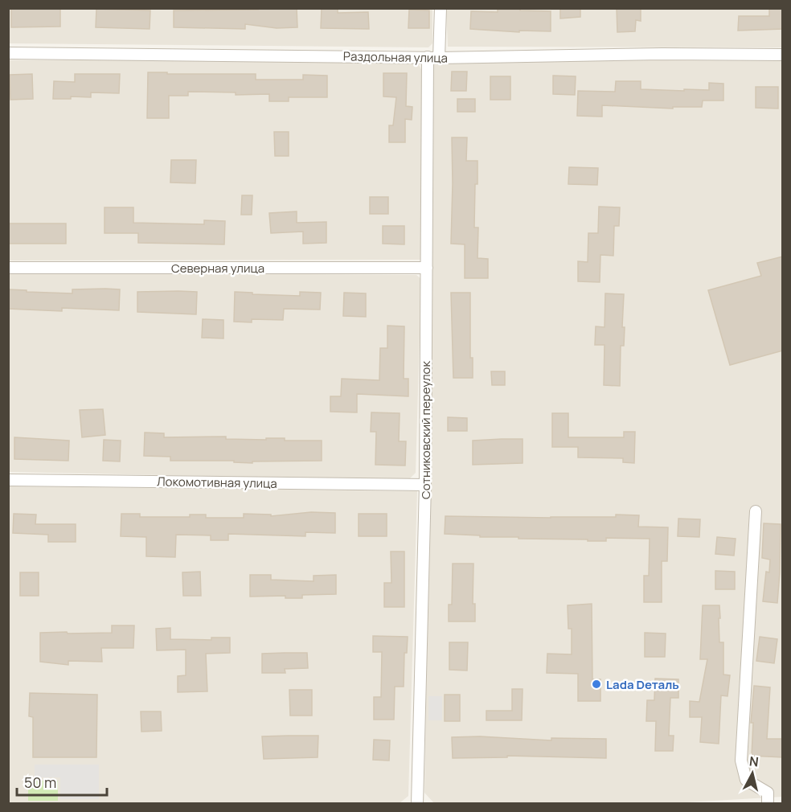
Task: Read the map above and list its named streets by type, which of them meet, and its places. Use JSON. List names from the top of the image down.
{
  "streets": {
    "street": [
      "Раздольная улица",
      "Северная улица",
      "Сотниковский переулок",
      "Локомотивная улица"
    ]
  },
  "crossings": [
    ["Раздольная улица", "Сотниковский переулок"],
    ["Северная улица", "Сотниковский переулок"],
    ["Сотниковский переулок", "Локомотивная улица"]
  ],
  "places": ["Lada Dеталь"],
  "scale_bar": "50 m",
  "north": "top"
}
